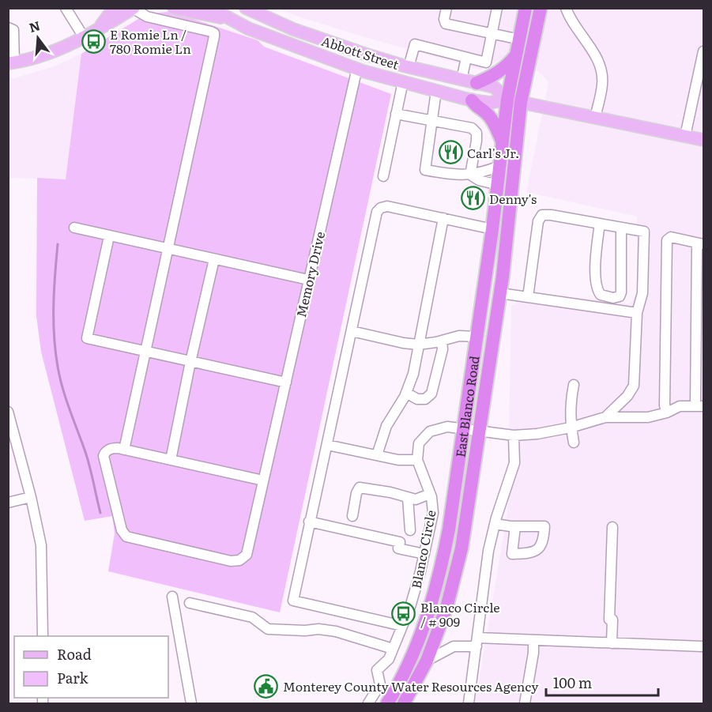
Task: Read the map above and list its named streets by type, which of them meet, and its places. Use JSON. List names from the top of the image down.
{
  "streets": {
    "highway": ["East Blanco Road"],
    "main road": ["Abbott Street"],
    "street": ["Memory Drive", "Blanco Circle"]
  },
  "crossings": [
    ["Abbott Street", "Memory Drive"],
    ["Abbott Street", "East Blanco Road"]
  ],
  "places": {
    "bus stop": ["E Romie Ln / 780 Romie Ln", "Blanco Circle / # 909"],
    "restaurant": ["Carl's Jr.", "Denny's"],
    "public building": ["Monterey County Water Resources Agency"]
  },
  "legend": ["Road", "Park"],
  "scale_bar": "100 m",
  "north": "top"
}
